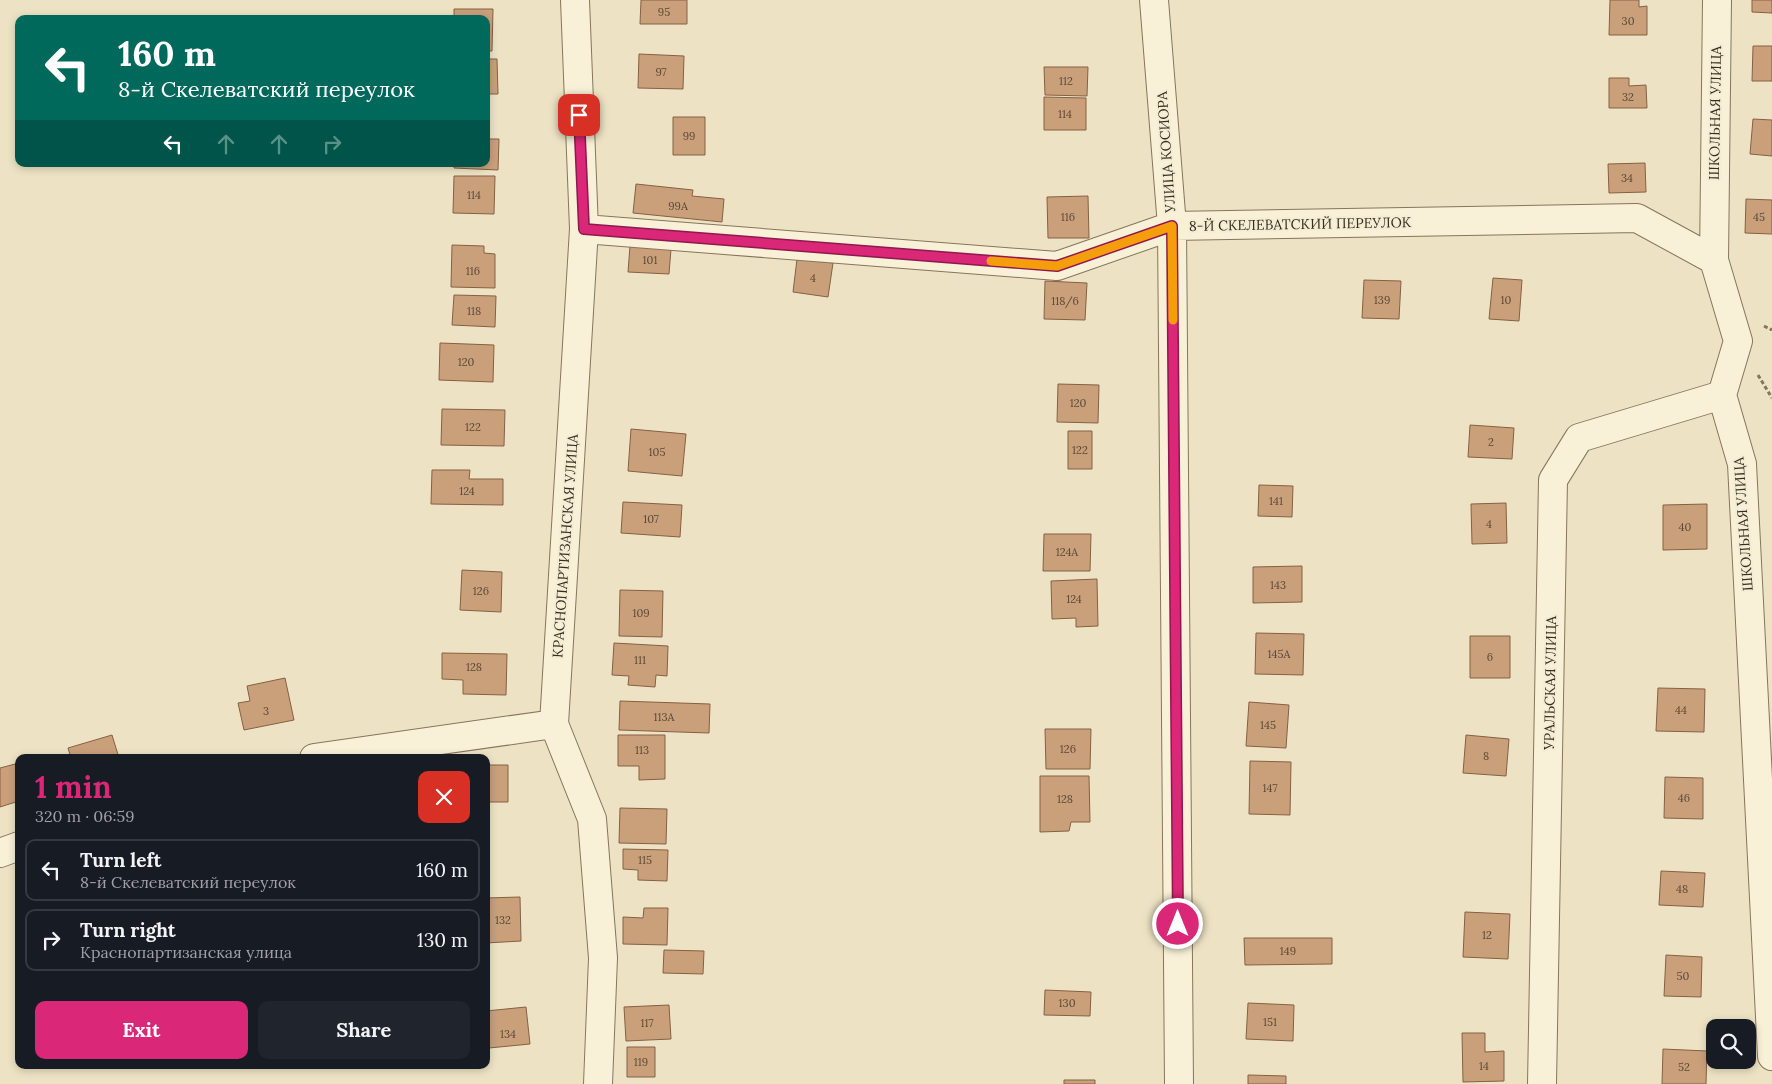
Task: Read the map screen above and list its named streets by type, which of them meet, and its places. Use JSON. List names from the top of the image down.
{
  "streets": {
    "street": [
      "ШКОЛЬНАЯ УЛИЦА",
      "УЛИЦА КОСИОРА",
      "8-Й СКЕЛЕВАТСКИЙ ПЕРЕУЛОК",
      "КРАСНОПАРТИЗАНСКАЯ УЛИЦА",
      "УРАЛЬСКАЯ УЛИЦА"
    ]
  },
  "crossings": [
    ["ШКОЛЬНАЯ УЛИЦА", "8-Й СКЕЛЕВАТСКИЙ ПЕРЕУЛОК"],
    ["ШКОЛЬНАЯ УЛИЦА", "УРАЛЬСКАЯ УЛИЦА"],
    ["УЛИЦА КОСИОРА", "8-Й СКЕЛЕВАТСКИЙ ПЕРЕУЛОК"],
    ["8-Й СКЕЛЕВАТСКИЙ ПЕРЕУЛОК", "КРАСНОПАРТИЗАНСКАЯ УЛИЦА"]
  ],
  "house_numbers": [
    "95",
    "30",
    "97",
    "112",
    "32",
    "114",
    "99",
    "34",
    "114",
    "99А",
    "116",
    "45",
    "101",
    "116",
    "4",
    "139",
    "10",
    "118/6",
    "118",
    "120",
    "120",
    "122",
    "2",
    "122",
    "105",
    "124",
    "141",
    "107",
    "4",
    "40",
    "124А",
    "143",
    "126",
    "124",
    "109",
    "145А",
    "6",
    "111",
    "128",
    "44",
    "3",
    "113А",
    "145",
    "126",
    "113",
    "8",
    "147",
    "46",
    "128",
    "115",
    "48",
    "132",
    "12",
    "149",
    "50",
    "130",
    "151",
    "117",
    "134",
    "119",
    "14",
    "52"
  ],
  "page": {
    "turn": ["160 m", "8-й Скелеватский переулок"],
    "heading": ["1 min", "320 m · 06:59"],
    "list": [
      {
        "name": "Turn left",
        "note": "8-й Скелеватский переулок",
        "value": "160 m"
      },
      {
        "name": "Turn right",
        "note": "Краснопартизанская улица",
        "value": "130 m"
      }
    ],
    "buttons": ["Exit", "Share"]
  }
}
